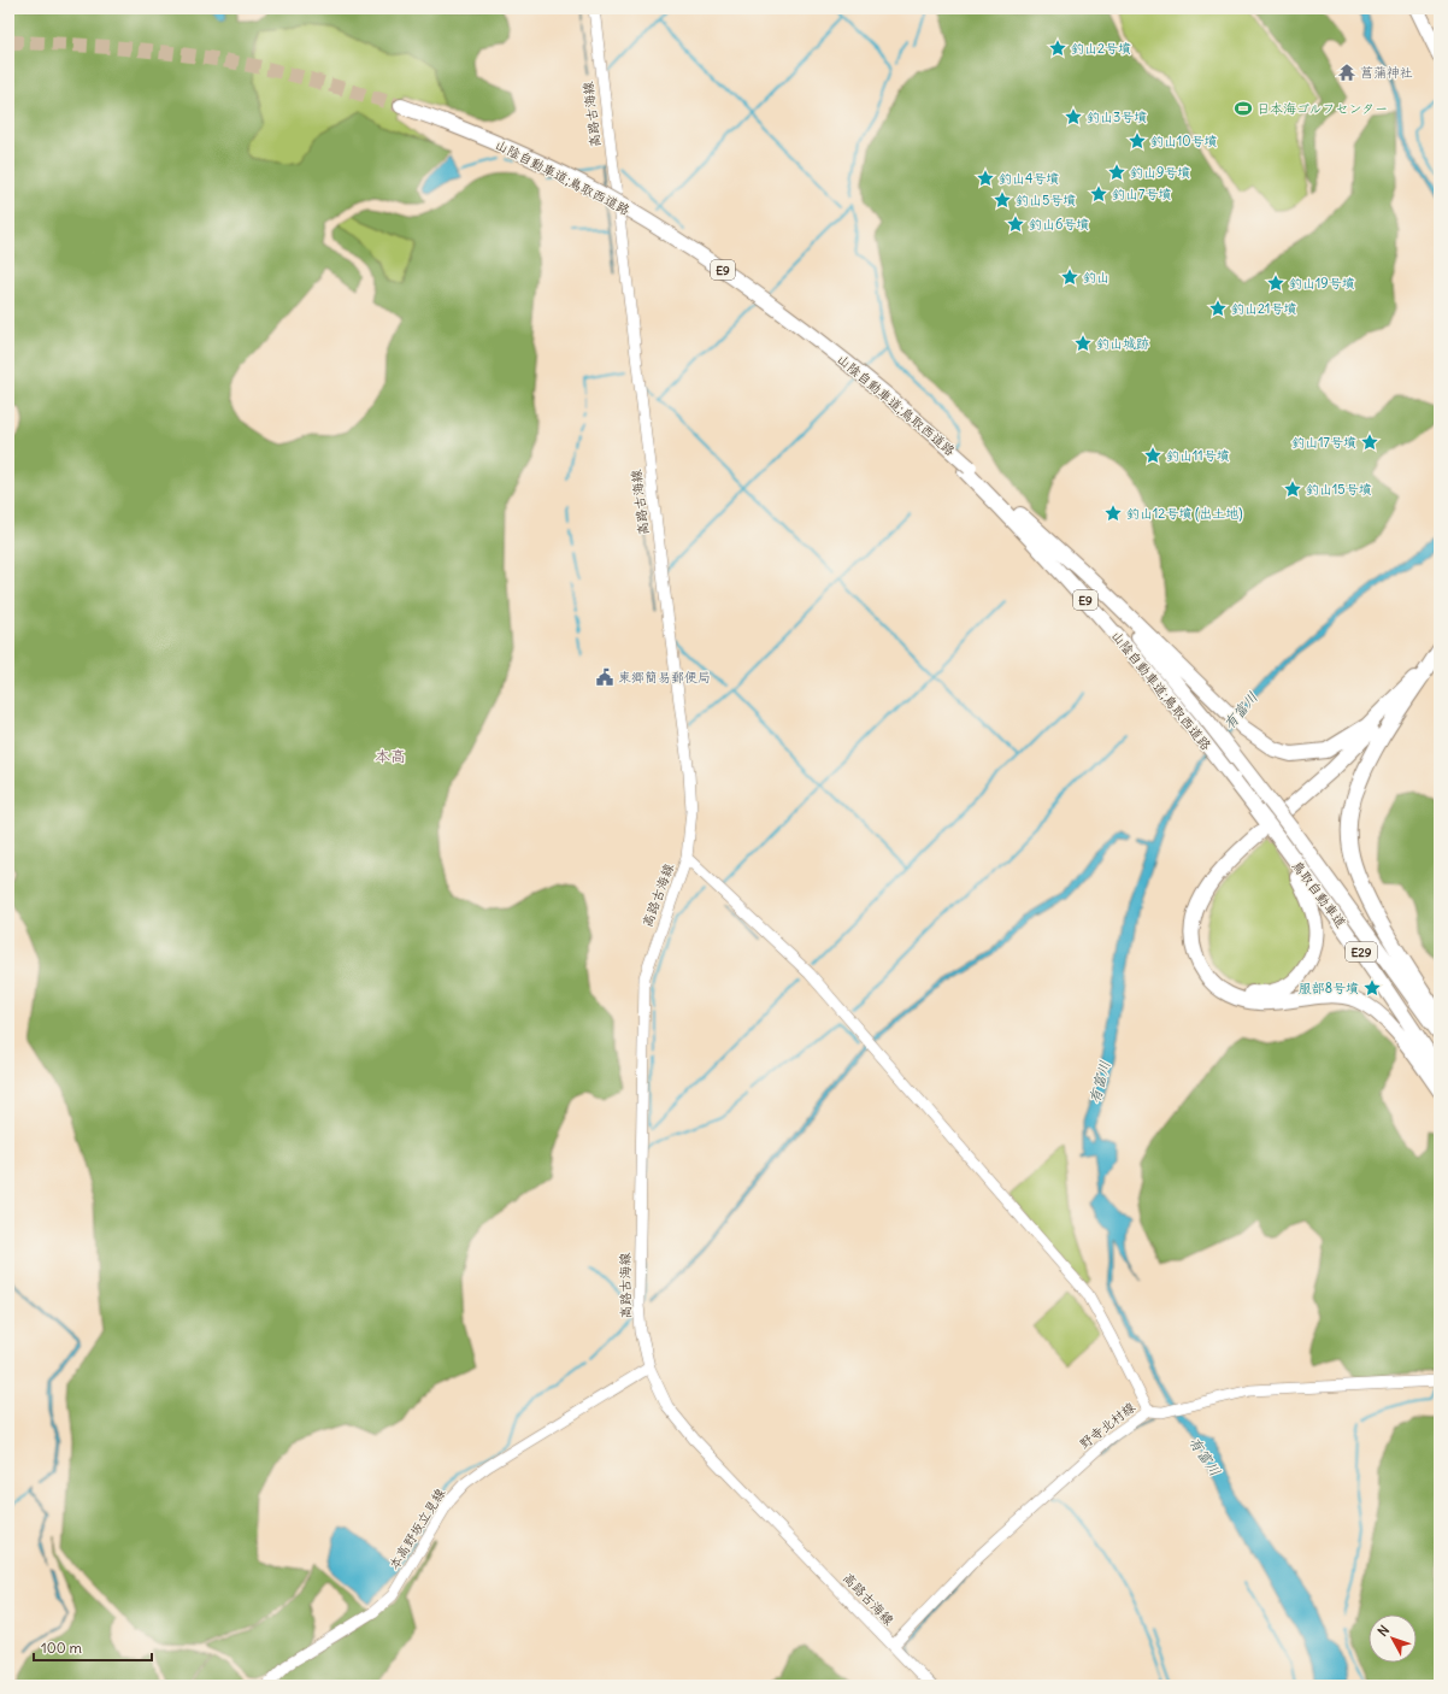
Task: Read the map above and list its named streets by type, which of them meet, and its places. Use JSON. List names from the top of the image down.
{
  "streets": {
    "highway": [
      "山陰自動車道;鳥取西道路",
      "E9",
      "鳥取自動車道",
      "E29"
    ],
    "street": ["高路古海線", "野寺北村線", "本高野坂立見線"]
  },
  "crossings": [
    ["高路古海線", "野寺北村線"],
    ["高路古海線", "本高野坂立見線"],
    ["山陰自動車道;鳥取西道路", "鳥取自動車道"]
  ],
  "districts": ["本高"],
  "water": ["有富川"],
  "places": {
    "place": [
      "釣山2号墳",
      "釣山3号墳",
      "釣山10号墳",
      "釣山9号墳",
      "釣山4号墳",
      "釣山7号墳",
      "釣山5号墳",
      "釣山6号墳",
      "釣山",
      "釣山19号墳",
      "釣山21号墳",
      "釣山城跡",
      "釣山17号墳",
      "釣山11号墳",
      "釣山15号墳",
      "釣山12号墳 (出土地)",
      "服部8号墳"
    ],
    "temple": ["菖蒲神社"],
    "sports": ["日本海ゴルフセンター"],
    "public building": ["東郷簡易郵便局"]
  },
  "scale_bar": "100 m",
  "north": "top left"
}
